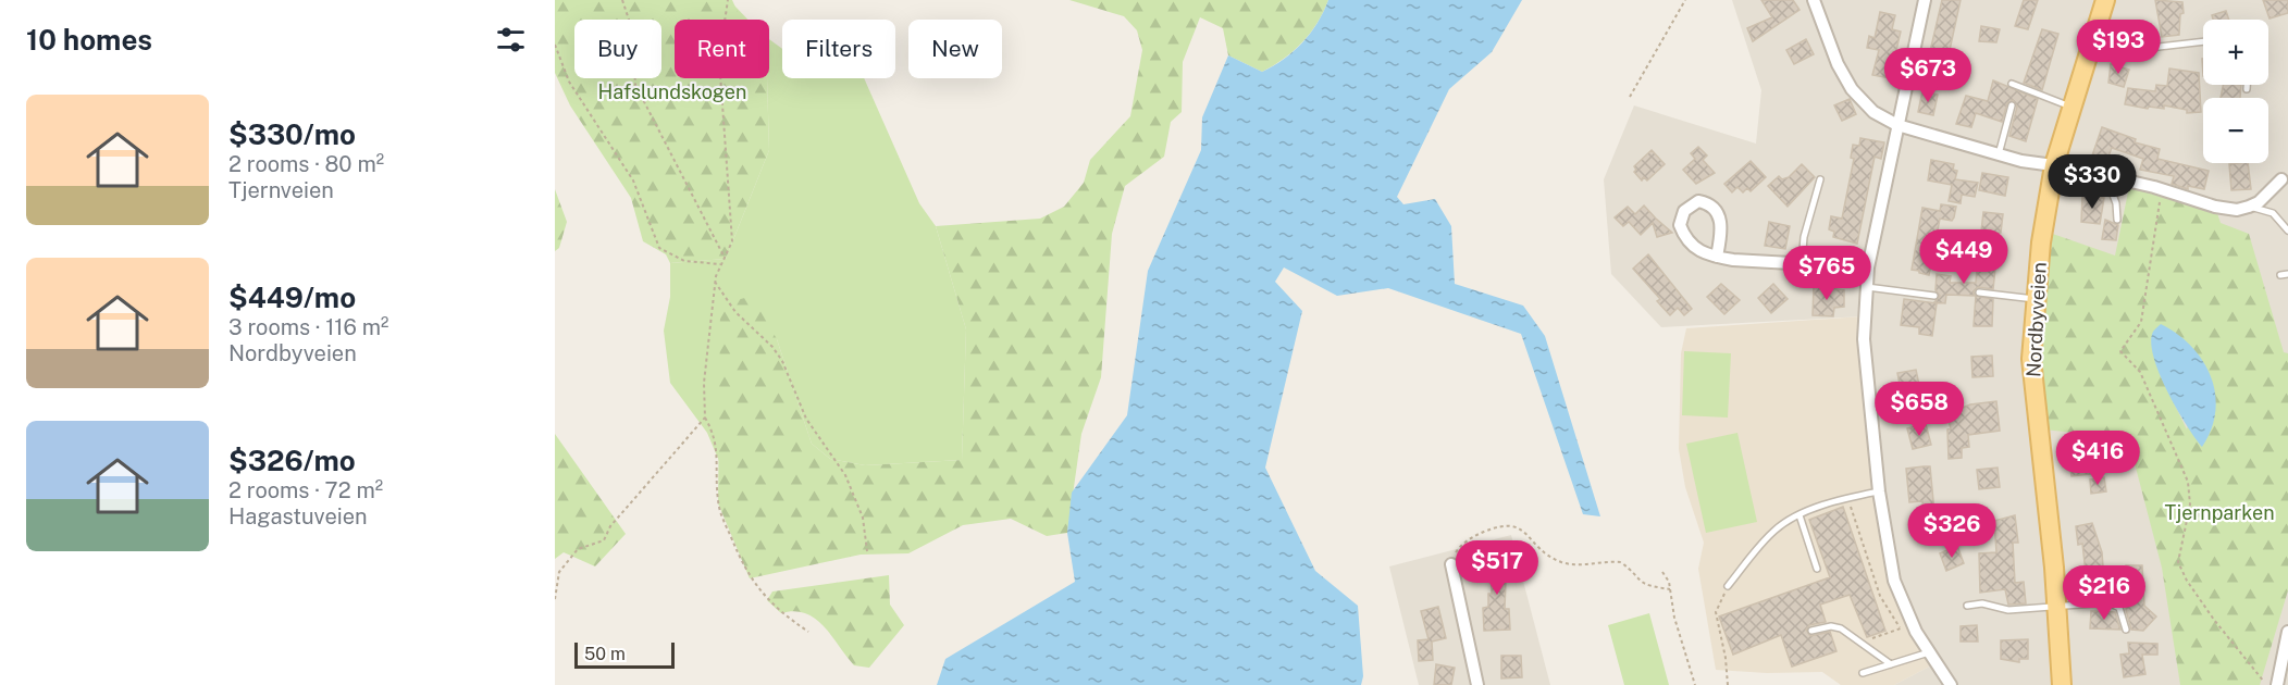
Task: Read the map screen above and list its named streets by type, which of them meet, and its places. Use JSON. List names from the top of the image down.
{
  "streets": {
    "main road": ["Nordbyveien"]
  },
  "parks": ["Hafslundskogen", "Tjernparken"],
  "scale_bar": "50 m",
  "page": {
    "heading": "10 homes",
    "map_buttons": ["+", "−"],
    "price": [
      "$193",
      "$673",
      "$330",
      "$449",
      "$765",
      "$658",
      "$416",
      "$326",
      "$517",
      "$216"
    ],
    "chip": [
      "Buy",
      "Rent",
      "Filters",
      "New"
    ],
    "list": [
      {
        "name": "$330/mo",
        "note": "2 rooms · 80 m² · Tjernveien"
      },
      {
        "name": "$449/mo",
        "note": "3 rooms · 116 m² · Nordbyveien"
      },
      {
        "name": "$326/mo",
        "note": "2 rooms · 72 m² · Hagastuveien"
      }
    ],
    "scale": "50 m"
  }
}
